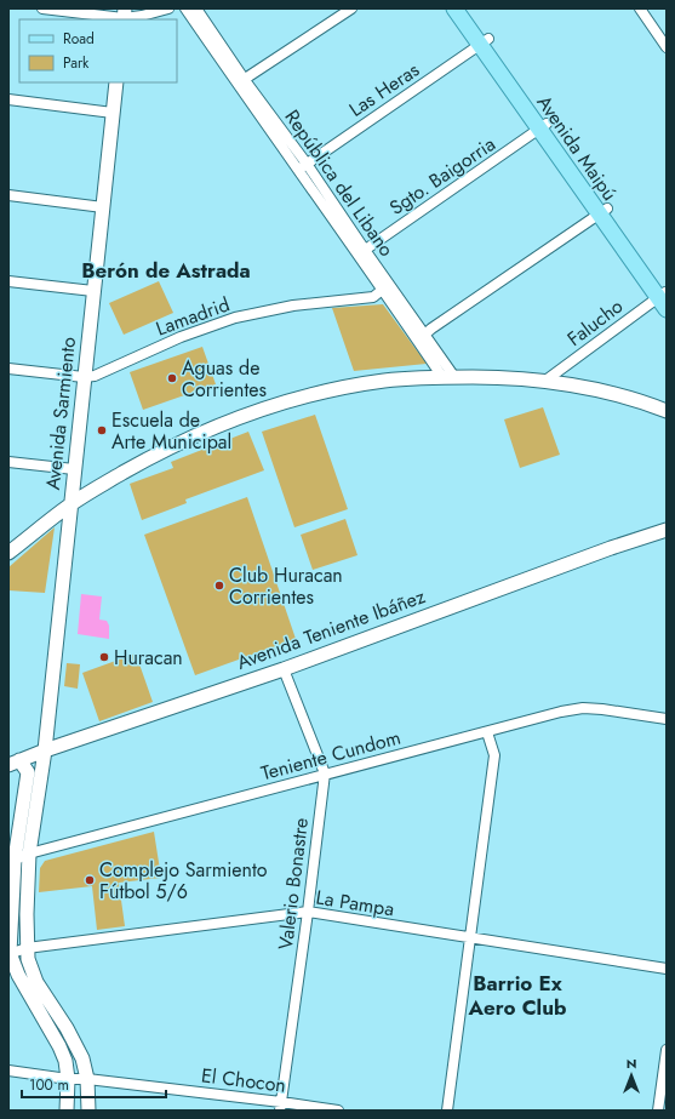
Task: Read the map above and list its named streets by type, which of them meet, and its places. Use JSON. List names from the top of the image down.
{
  "streets": {
    "main road": ["Avenida Maipú", "Avenida Sarmiento", "Avenida Teniente Ibáñez"],
    "street": [
      "Las Heras",
      "Sgto. Baigorria",
      "República del Libano",
      "Lamadrid",
      "Falucho",
      "Teniente Cundom",
      "Valerio Bonastre",
      "La Pampa",
      "El Chocon"
    ]
  },
  "crossings": [
    ["Las Heras", "Avenida Maipú"],
    ["Las Heras", "República del Libano"],
    ["Avenida Maipú", "Sgto. Baigorria"],
    ["Avenida Maipú", "Falucho"],
    ["Sgto. Baigorria", "República del Libano"],
    ["República del Libano", "Lamadrid"],
    ["Lamadrid", "Avenida Sarmiento"],
    ["Avenida Sarmiento", "Avenida Teniente Ibáñez"],
    ["Avenida Sarmiento", "Teniente Cundom"],
    ["Avenida Sarmiento", "La Pampa"],
    ["Avenida Sarmiento", "El Chocon"],
    ["Avenida Teniente Ibáñez", "Valerio Bonastre"],
    ["Teniente Cundom", "Valerio Bonastre"],
    ["Valerio Bonastre", "La Pampa"],
    ["Valerio Bonastre", "El Chocon"]
  ],
  "districts": ["Berón de Astrada", "Barrio Ex Aero Club"],
  "places": [
    "Aguas de Corrientes",
    "Escuela de Arte Municipal",
    "Club Huracan Corrientes",
    "Huracan",
    "Complejo Sarmiento Fútbol 5/6"
  ],
  "legend": ["Road", "Park"],
  "scale_bar": "100 m",
  "north": "top"
}
